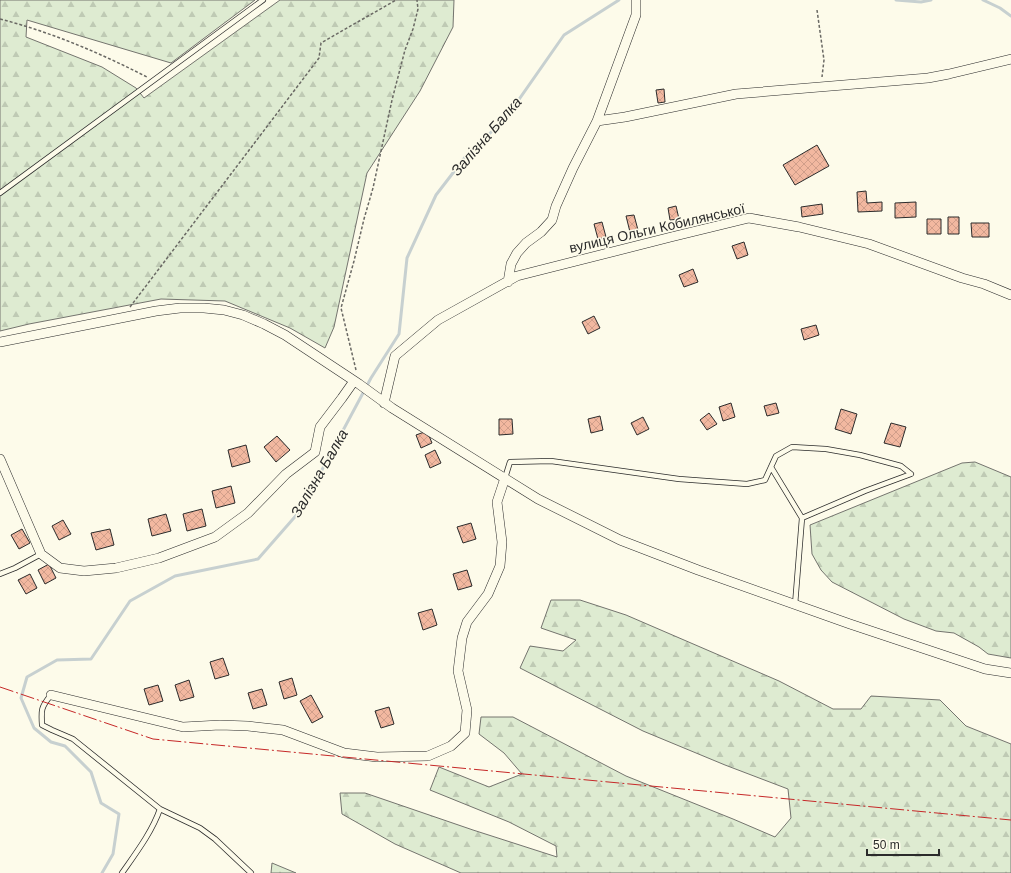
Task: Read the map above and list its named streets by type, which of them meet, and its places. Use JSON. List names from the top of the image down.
{
  "streets": {
    "street": ["вулиця Ольги Кобилянської"]
  },
  "water": ["Залізна Балка"],
  "scale_bar": "50 m"
}
